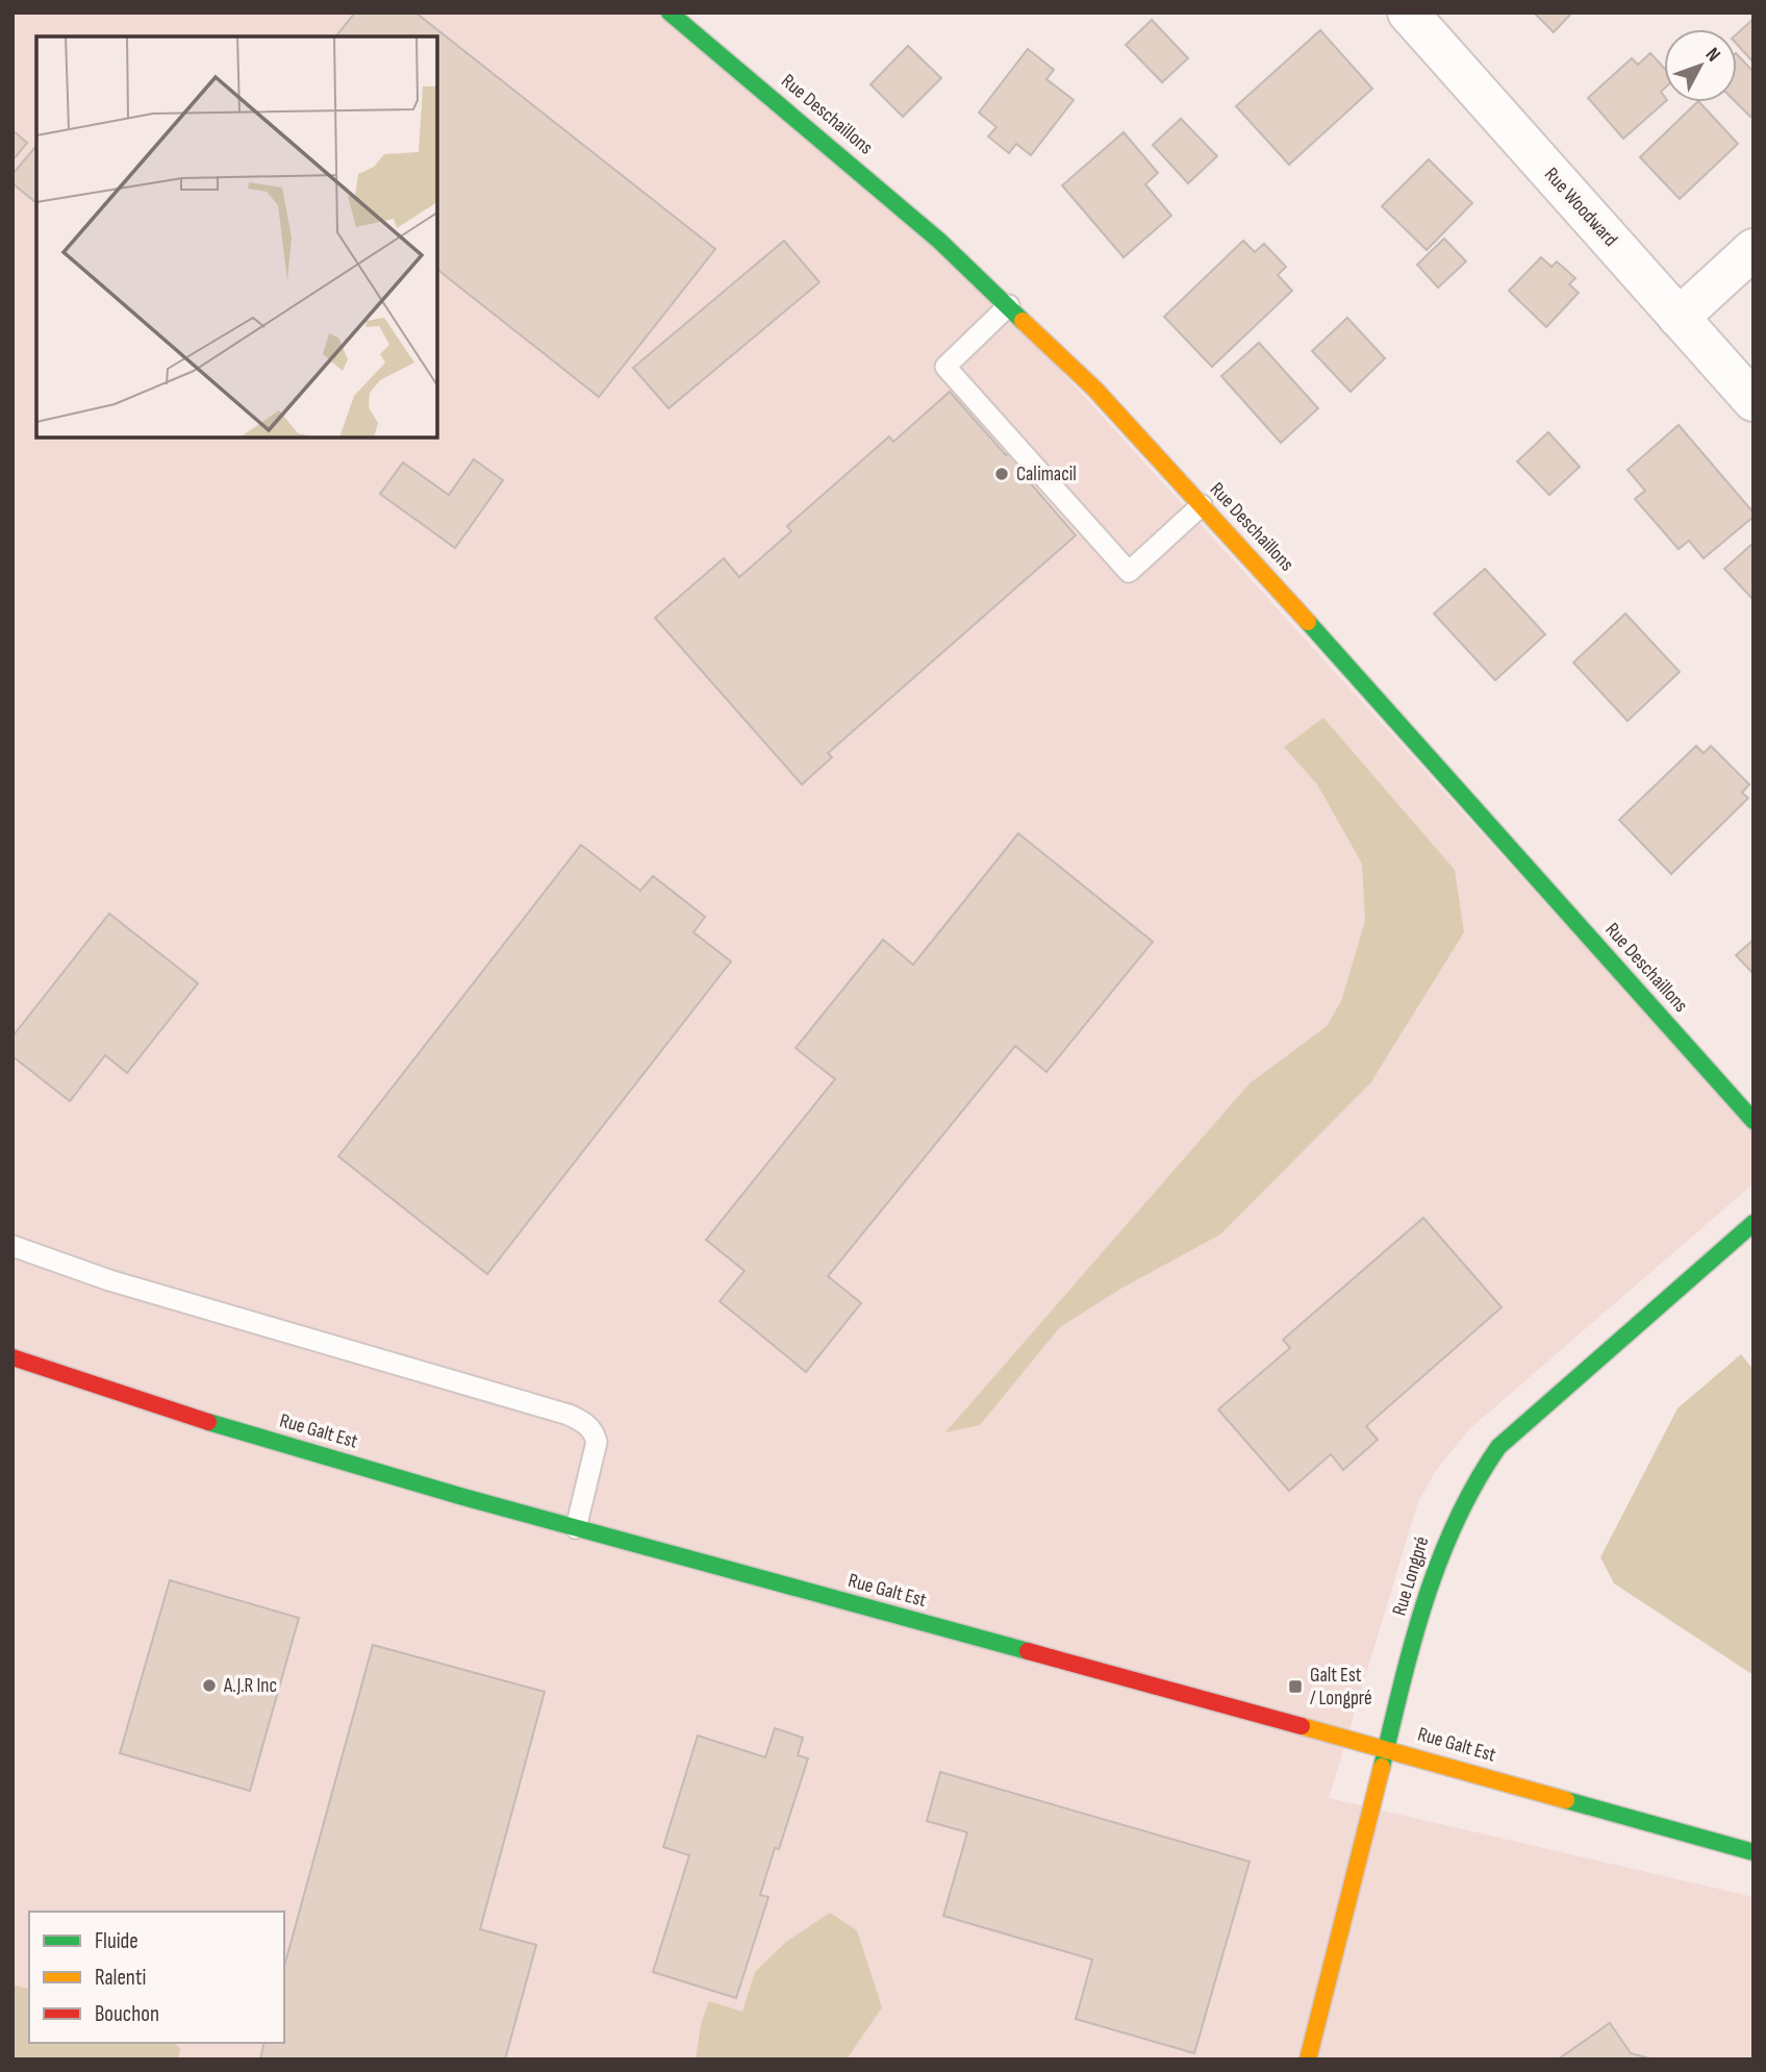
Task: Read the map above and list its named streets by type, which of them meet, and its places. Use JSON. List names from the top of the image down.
{
  "streets": {
    "street": [
      "Rue Deschaillons",
      "Rue Woodward",
      "Rue Galt Est",
      "Rue Longpré"
    ]
  },
  "crossings": [
    ["Rue Galt Est", "Rue Longpré"]
  ],
  "places": {
    "other": ["Calimacil", "A.J.R Inc"],
    "transit": ["Galt Est / Longpré"]
  },
  "legend": ["Fluide", "Ralenti", "Bouchon"],
  "north": "top right"
}
